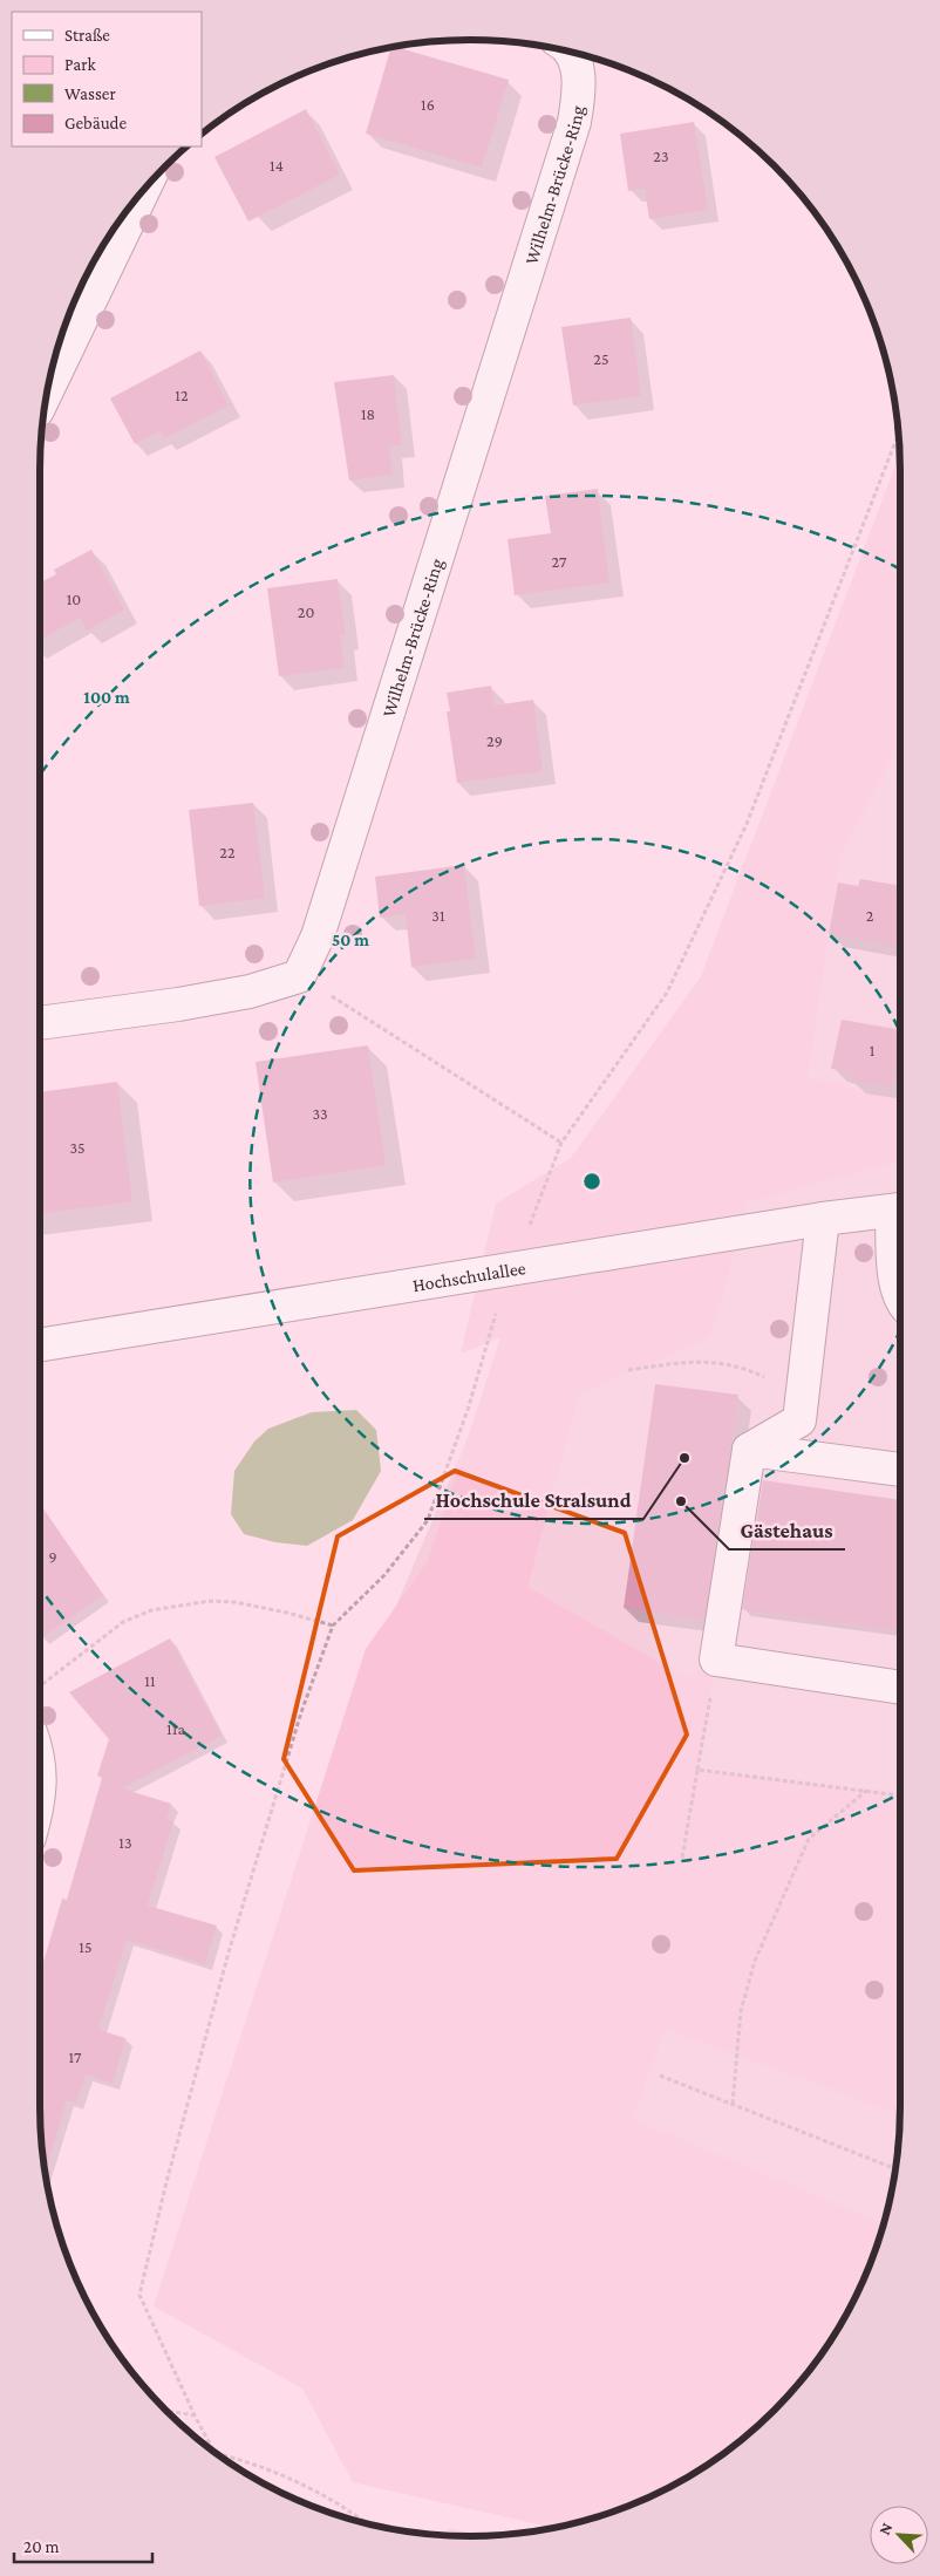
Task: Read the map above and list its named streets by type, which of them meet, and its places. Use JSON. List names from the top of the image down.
{
  "streets": {
    "street": ["Wilhelm-Brücke-Ring", "Hochschulallee"]
  },
  "places": ["Hochschule Stralsund", "Gästehaus"],
  "house_numbers": [
    "16",
    "23",
    "14",
    "25",
    "12",
    "18",
    "27",
    "10",
    "20",
    "29",
    "22",
    "31",
    "2",
    "1",
    "33",
    "35",
    "9",
    "11",
    "11a",
    "13",
    "15",
    "17"
  ],
  "legend": [
    "Straße",
    "Park",
    "Wasser",
    "Gebäude"
  ],
  "scale_bar": "20 m",
  "north": "top left",
  "rings": ["100 m", "50 m"]
}
